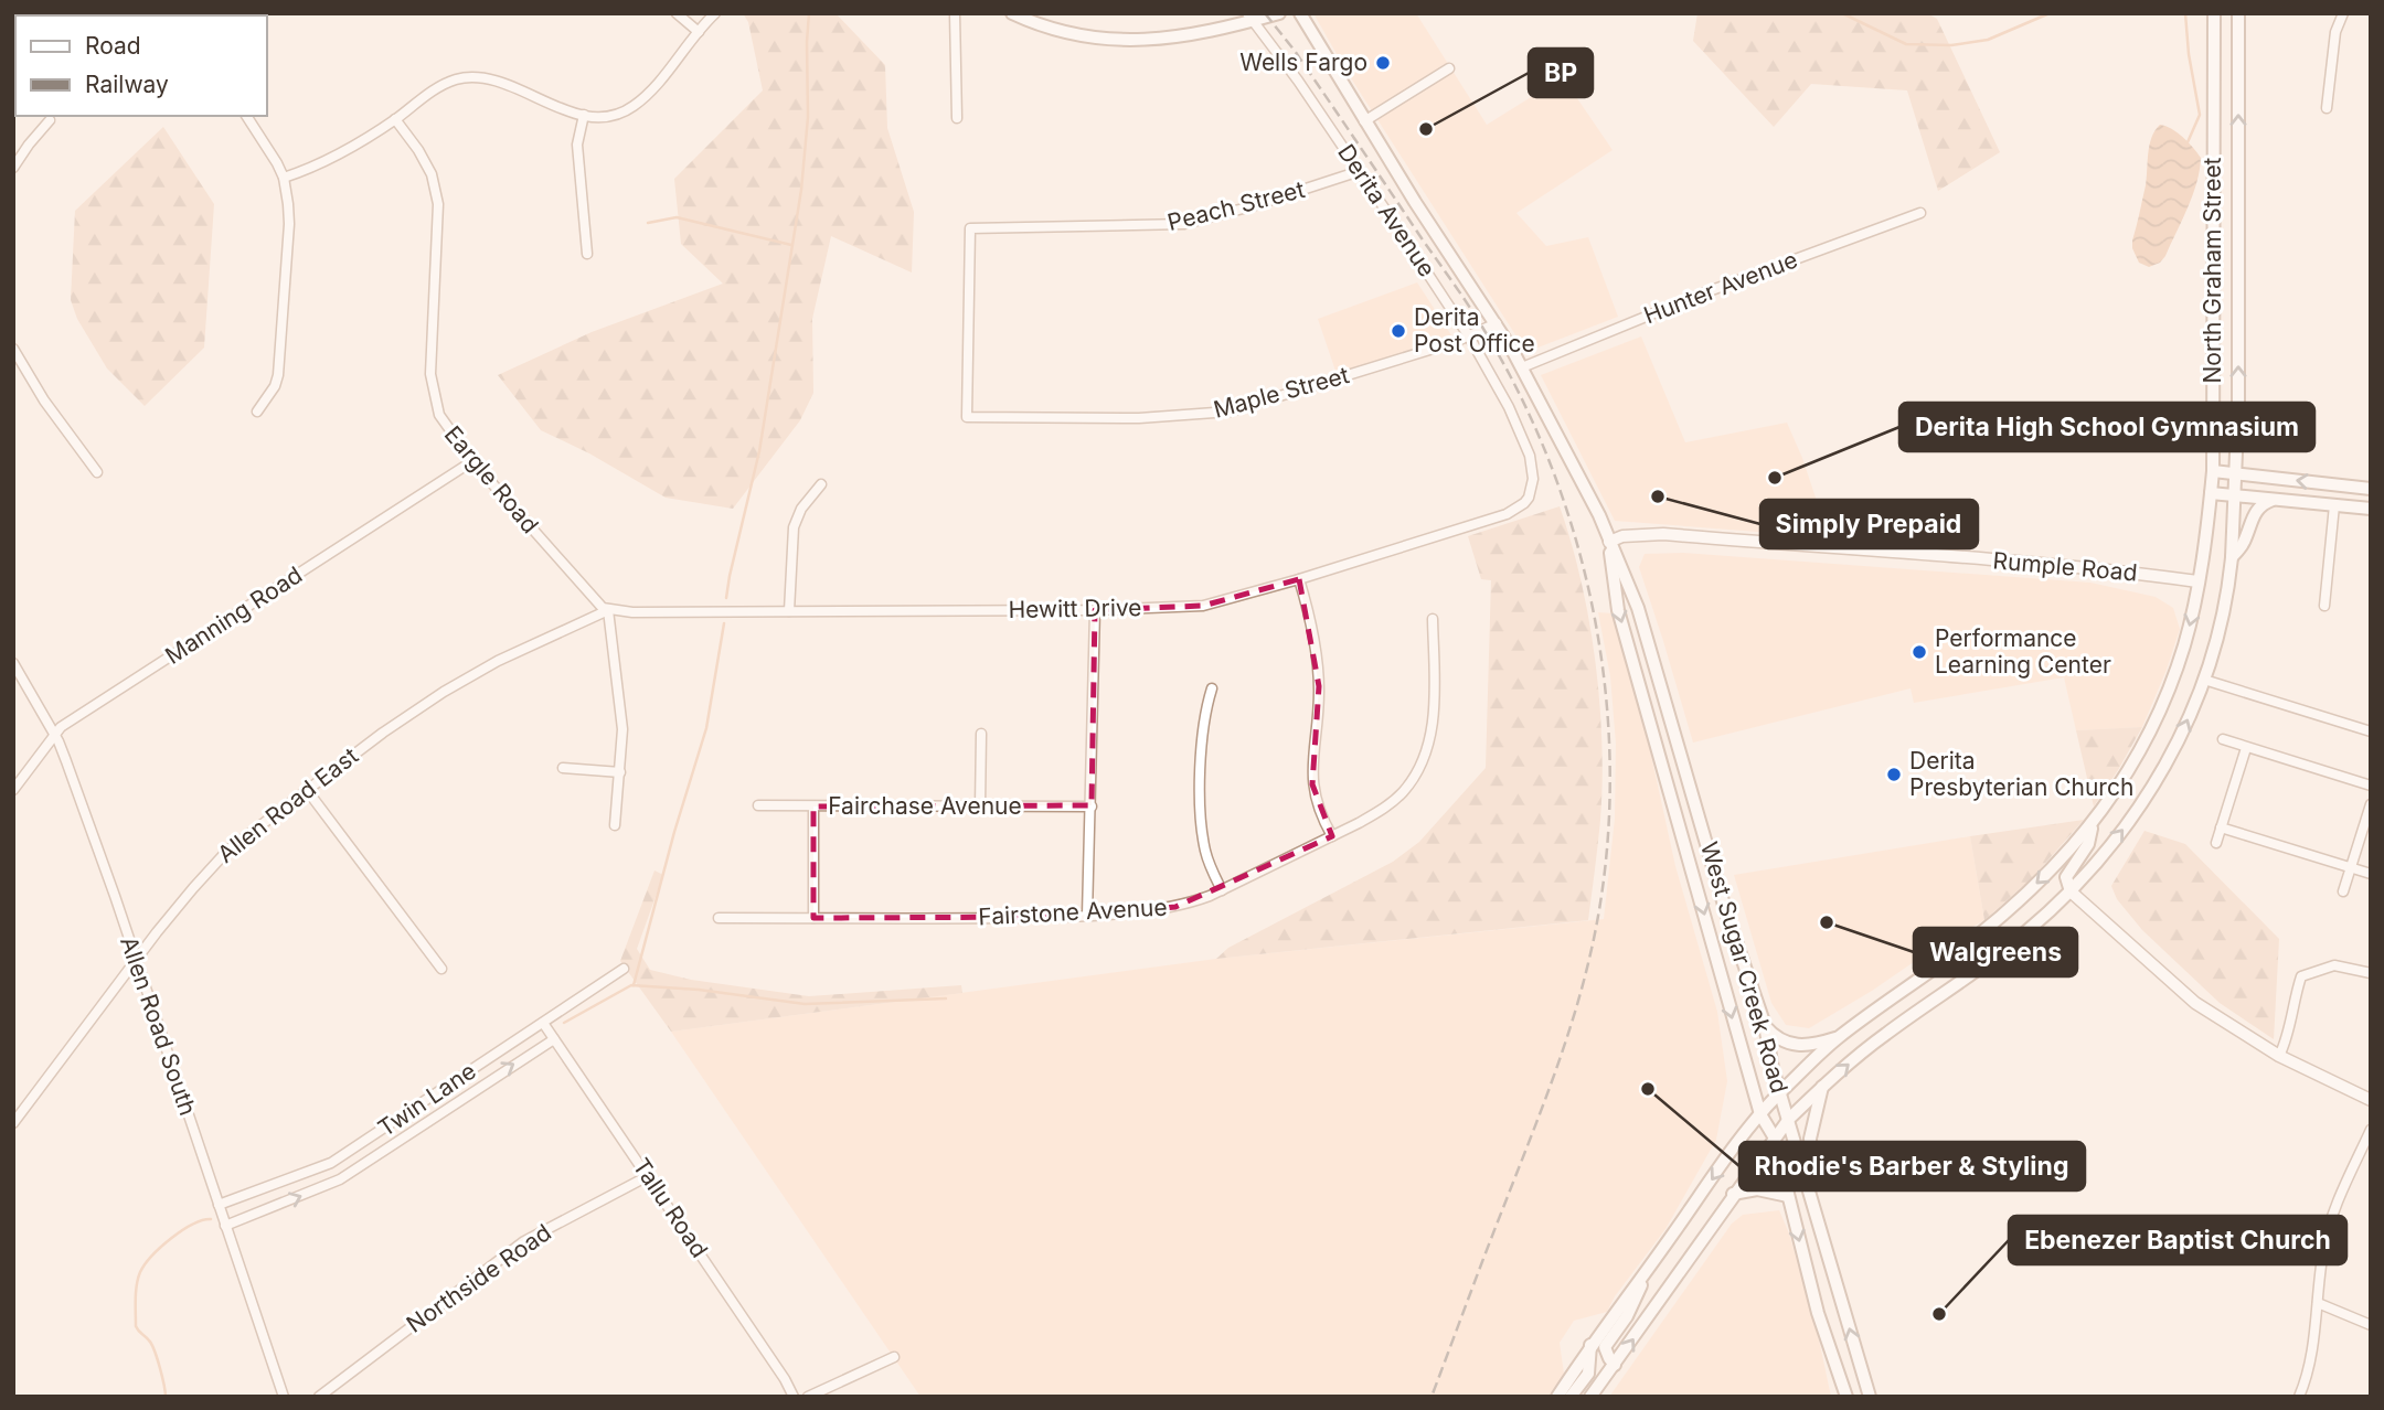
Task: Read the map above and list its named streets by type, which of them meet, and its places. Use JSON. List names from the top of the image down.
{
  "streets": {
    "main road": ["North Graham Street", "West Sugar Creek Road"],
    "street": [
      "Peach Street",
      "Derita Avenue",
      "Hunter Avenue",
      "Maple Street",
      "Eargle Road",
      "Rumple Road",
      "Hewitt Drive",
      "Manning Road",
      "Allen Road East",
      "Fairchase Avenue",
      "Fairstone Avenue",
      "Allen Road South",
      "Twin Lane",
      "Tallu Road",
      "Northside Road"
    ]
  },
  "crossings": [
    ["Peach Street", "Derita Avenue"],
    ["Peach Street", "Maple Street"],
    ["Derita Avenue", "Maple Street"],
    ["Derita Avenue", "Hewitt Drive"],
    ["North Graham Street", "Rumple Road"],
    ["North Graham Street", "West Sugar Creek Road"],
    ["Hunter Avenue", "West Sugar Creek Road"],
    ["Maple Street", "West Sugar Creek Road"],
    ["Eargle Road", "Hewitt Drive"],
    ["Eargle Road", "Manning Road"],
    ["Eargle Road", "Allen Road East"],
    ["Rumple Road", "West Sugar Creek Road"],
    ["Hewitt Drive", "Allen Road East"],
    ["Manning Road", "Allen Road South"],
    ["Allen Road East", "Allen Road South"],
    ["Allen Road South", "Twin Lane"],
    ["Twin Lane", "Tallu Road"],
    ["Tallu Road", "Northside Road"]
  ],
  "places": [
    "Wells Fargo",
    "BP",
    "Derita Post Office",
    "Derita High School Gymnasium",
    "Simply Prepaid",
    "Performance Learning Center",
    "Derita Presbyterian Church",
    "Walgreens",
    "Rhodie's Barber & Styling",
    "Ebenezer Baptist Church"
  ],
  "legend": ["Road", "Railway"]
}
